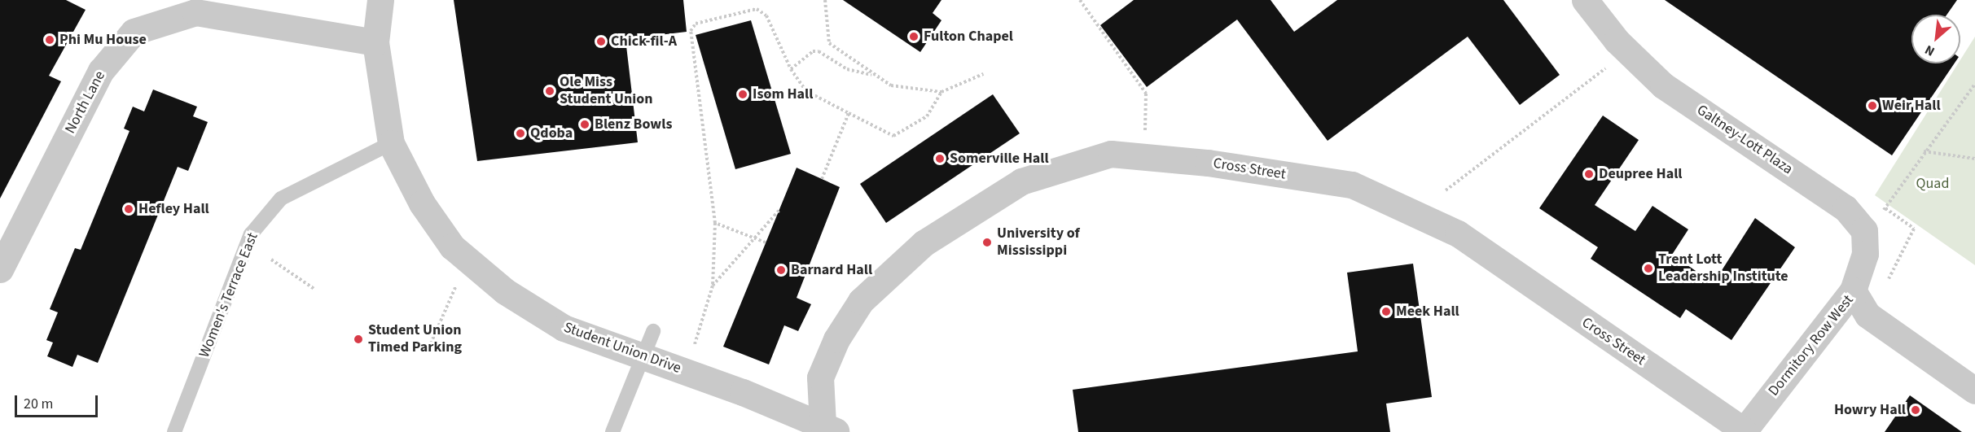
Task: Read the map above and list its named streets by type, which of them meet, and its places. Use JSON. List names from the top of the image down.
{
  "streets": {
    "street": [
      "North Lane",
      "Galtney-Lott Plaza",
      "Cross Street",
      "Dormitory Row West",
      "Student Union Drive"
    ],
    "lane": ["Women's Terrace East"]
  },
  "crossings": [
    ["North Lane", "Student Union Drive"],
    ["Galtney-Lott Plaza", "Dormitory Row West"],
    ["Cross Street", "Dormitory Row West"],
    ["Cross Street", "Student Union Drive"],
    ["Women's Terrace East", "Student Union Drive"]
  ],
  "parks": ["Quad"],
  "places": [
    "Fulton Chapel",
    "Phi Mu House",
    "Chick-fil-A",
    "Ole Miss Student Union",
    "Isom Hall",
    "Weir Hall",
    "Blenz Bowls",
    "Qdoba",
    "Somerville Hall",
    "Deupree Hall",
    "Hefley Hall",
    "University of Mississippi",
    "Trent Lott Leadership Institute",
    "Barnard Hall",
    "Meek Hall",
    "Student Union Timed Parking",
    "Howry Hall"
  ],
  "scale_bar": "20 m",
  "north": "bottom left"
}
